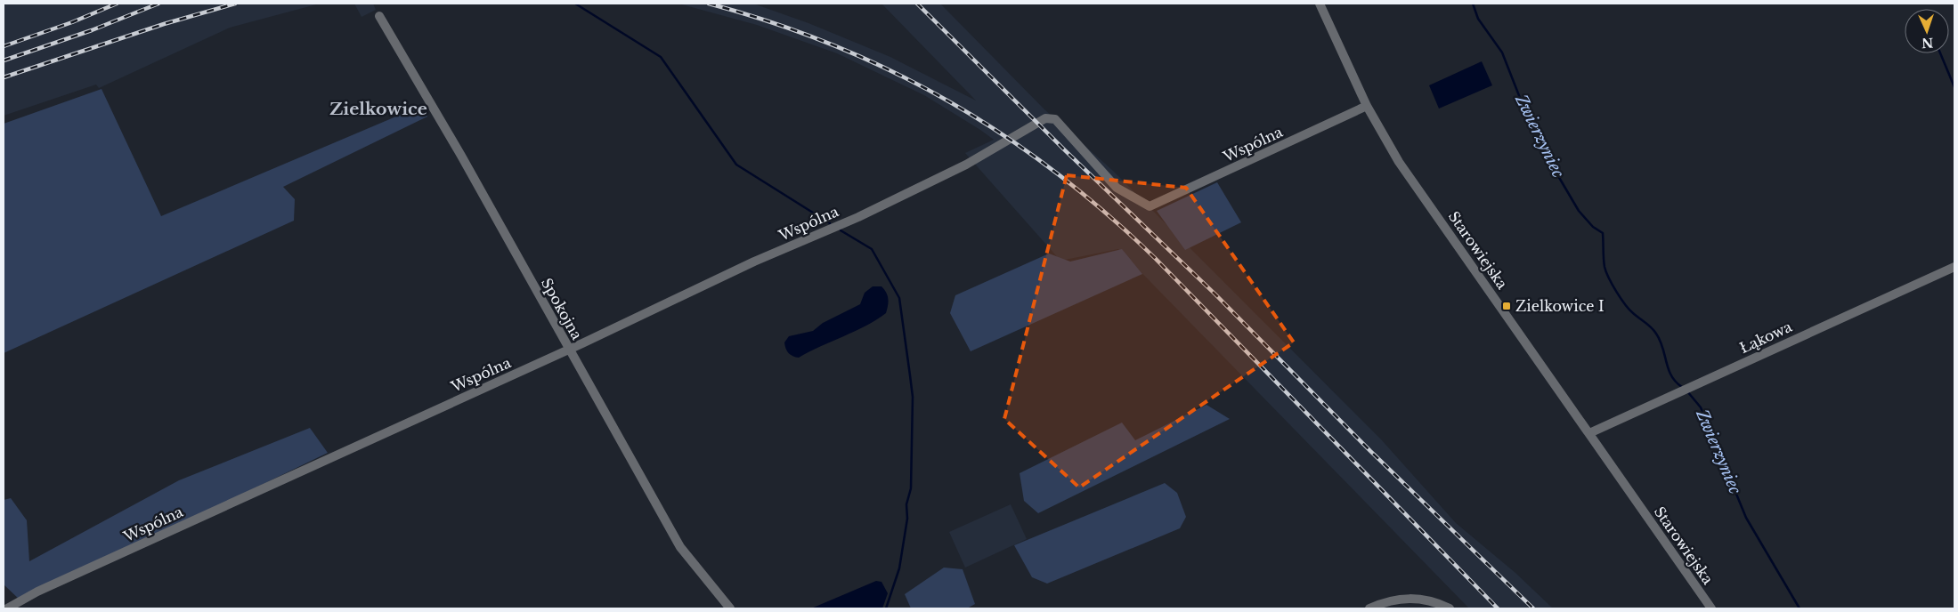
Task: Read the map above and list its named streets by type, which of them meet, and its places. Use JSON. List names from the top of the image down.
{
  "streets": {
    "street": [
      "Wspólna",
      "Starowiejska",
      "Spokojna",
      "Łąkowa"
    ]
  },
  "crossings": [
    ["Wspólna", "Starowiejska"],
    ["Wspólna", "Spokojna"],
    ["Starowiejska", "Łąkowa"]
  ],
  "districts": ["Zielkowice"],
  "water": ["Zwierzyniec"],
  "places": {
    "transit": ["Zielkowice I"]
  },
  "north": "bottom"
}
